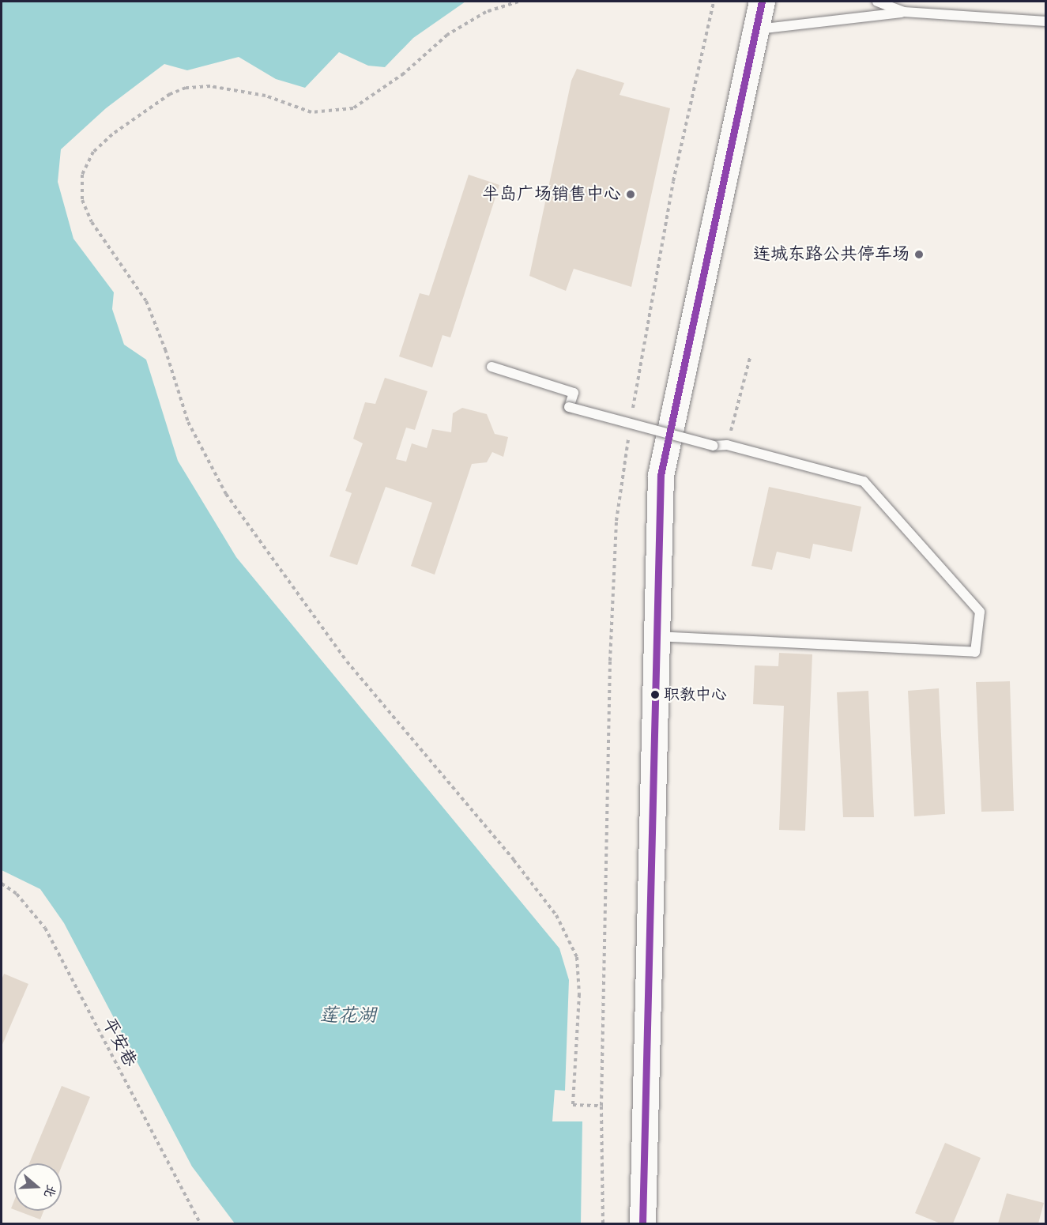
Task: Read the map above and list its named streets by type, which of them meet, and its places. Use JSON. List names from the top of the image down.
{
  "streets": {
    "path": ["平安巷"]
  },
  "water": ["莲花湖"],
  "places": ["半岛广场销售中心", "连城东路公共停车场", "职教中心"],
  "north": "right"
}
